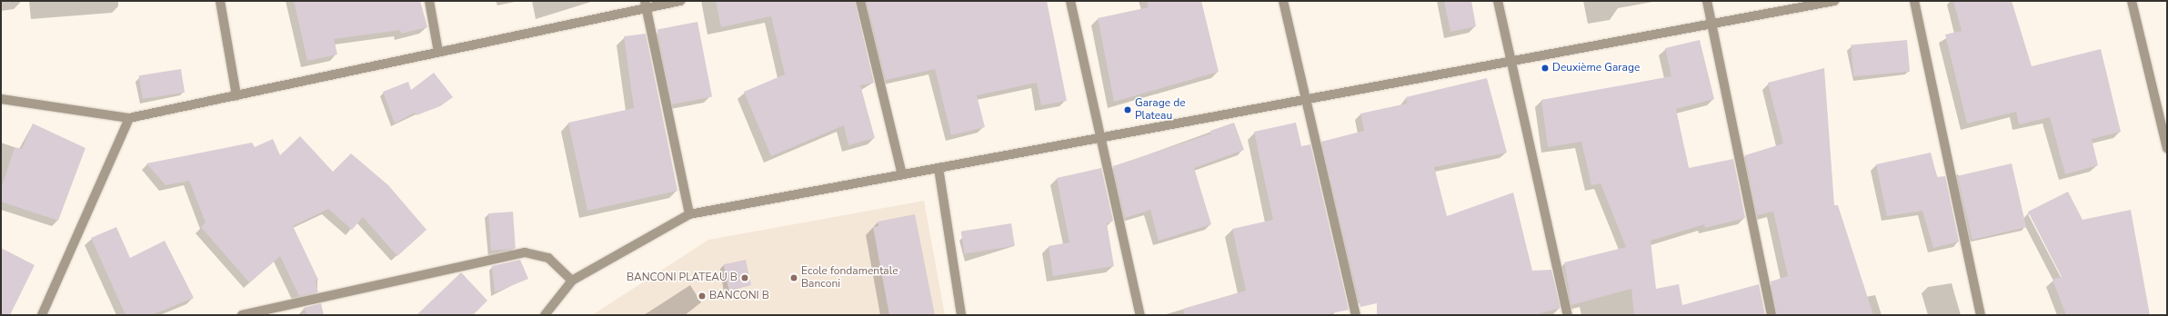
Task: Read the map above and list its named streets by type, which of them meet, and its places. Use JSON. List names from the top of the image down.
{
  "places": [
    "Deuxième Garage",
    "Garage de Plateau",
    "BANCONI PLATEAU B",
    "Ecole fondamentale Banconi",
    "BANCONI B"
  ]
}
